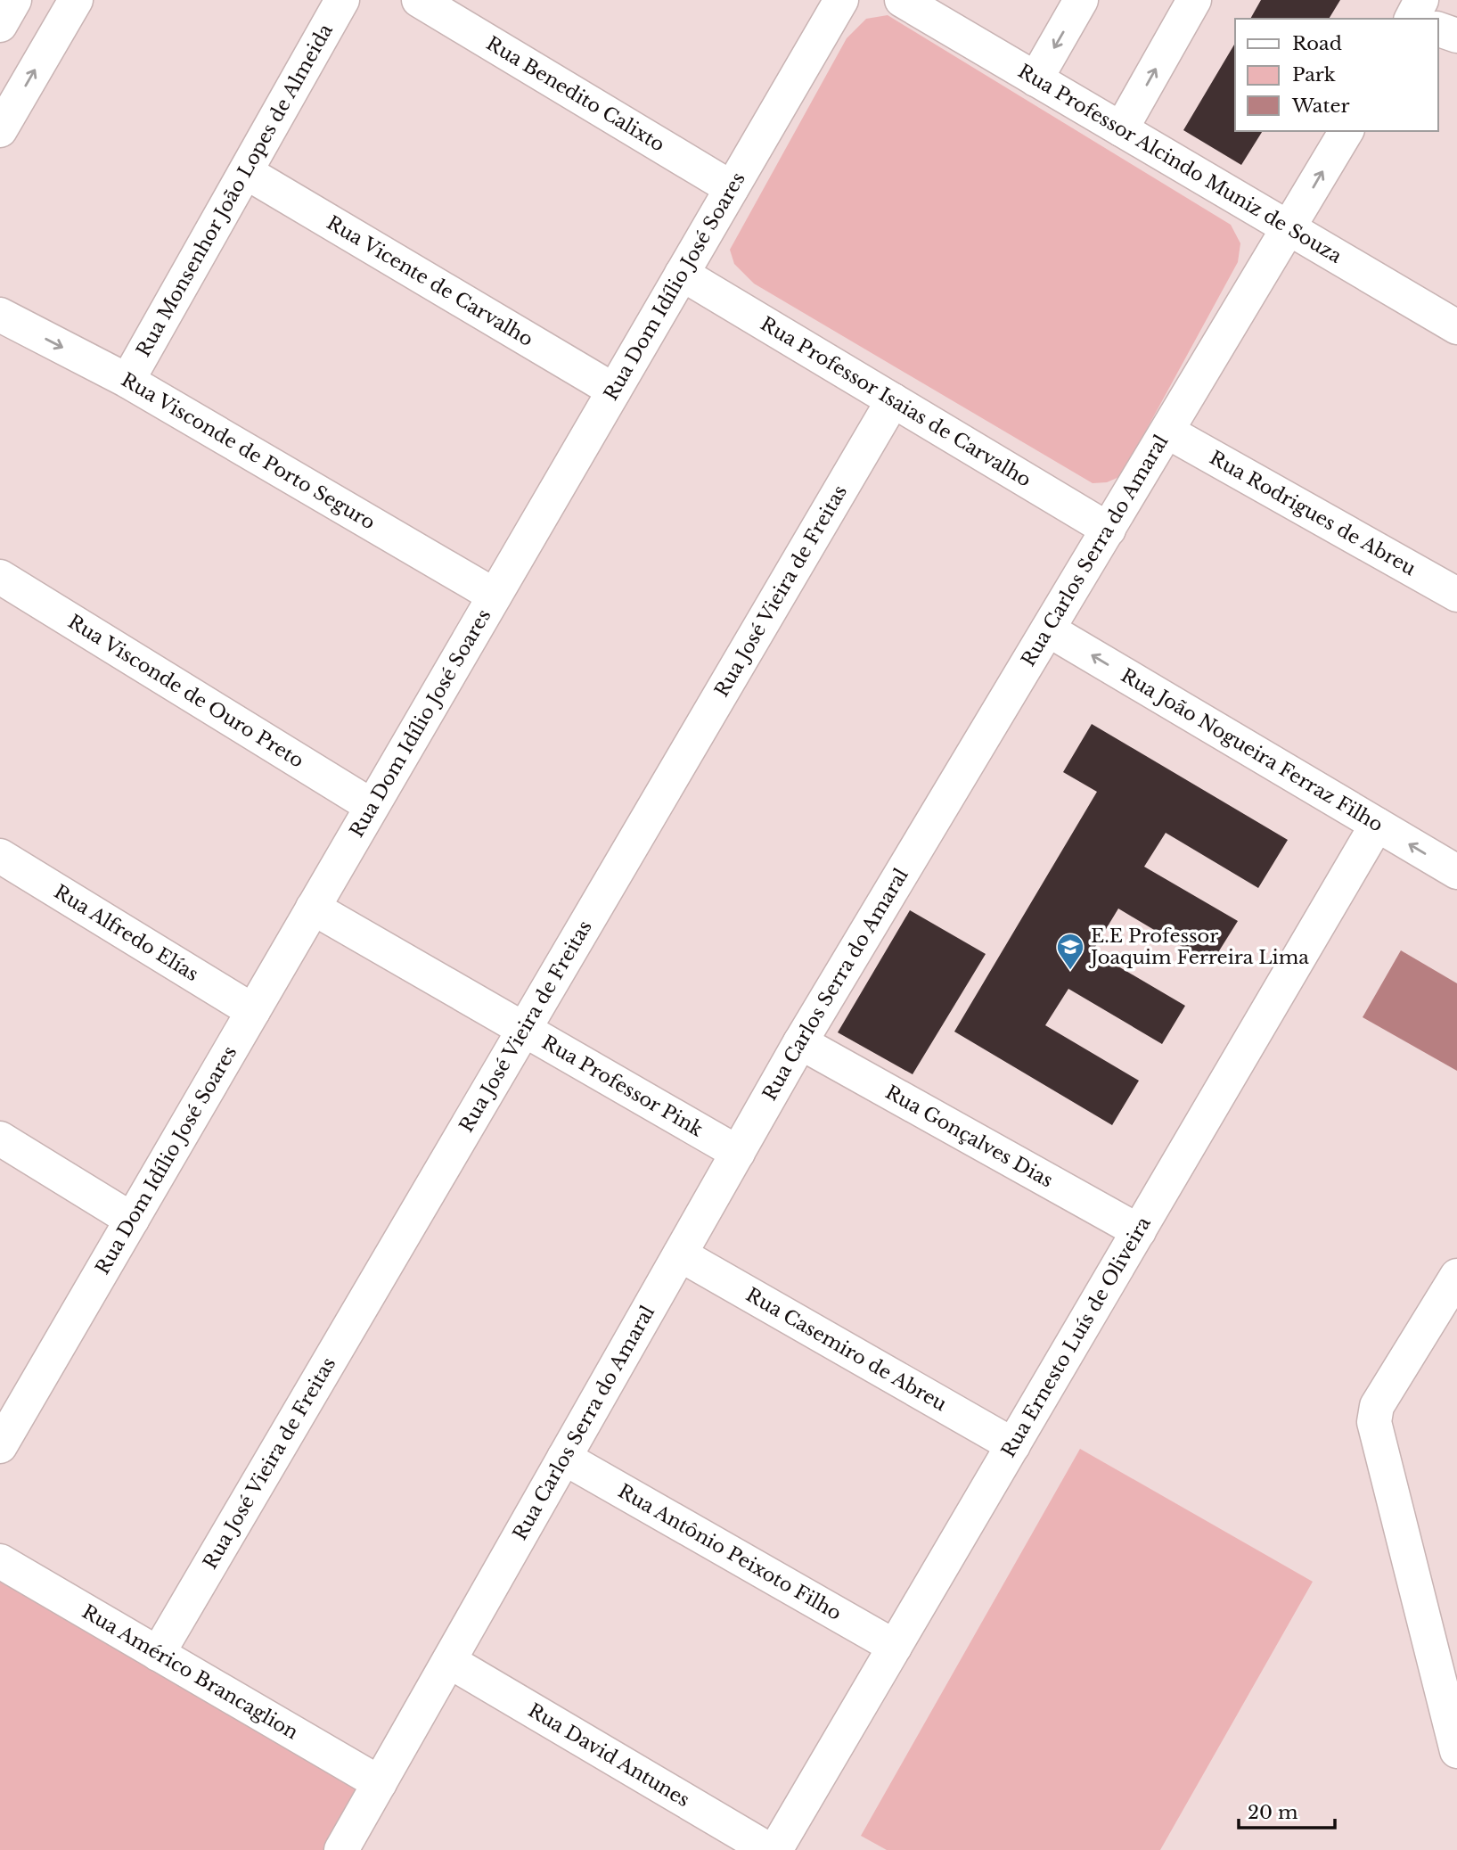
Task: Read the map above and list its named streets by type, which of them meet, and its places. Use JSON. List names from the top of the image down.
{
  "streets": {
    "street": [
      "Rua Benedito Calixto",
      "Rua Professor Alcindo Muniz de Souza",
      "Rua Monsenhor João Lopes de Almeida",
      "Rua Vicente de Carvalho",
      "Rua Dom Idílio José Soares",
      "Rua Professor Isaias de Carvalho",
      "Rua Visconde de Porto Seguro",
      "Rua Rodrigues de Abreu",
      "Rua Carlos Serra do Amaral",
      "Rua José Vieira de Freitas",
      "Rua Visconde de Ouro Preto",
      "Rua João Nogueira Ferraz Filho",
      "Rua Alfredo Elías",
      "Rua Professor Pink",
      "Rua Gonçalves Dias",
      "Rua Ernesto Luís de Oliveira",
      "Rua Casemiro de Abreu",
      "Rua Antônio Peixoto Filho",
      "Rua Américo Brancaglion",
      "Rua David Antunes"
    ]
  },
  "crossings": [
    ["Rua Benedito Calixto", "Rua Dom Idílio José Soares"],
    ["Rua Professor Alcindo Muniz de Souza", "Rua Carlos Serra do Amaral"],
    ["Rua Monsenhor João Lopes de Almeida", "Rua Vicente de Carvalho"],
    ["Rua Monsenhor João Lopes de Almeida", "Rua Visconde de Porto Seguro"],
    ["Rua Vicente de Carvalho", "Rua Dom Idílio José Soares"],
    ["Rua Dom Idílio José Soares", "Rua Professor Isaias de Carvalho"],
    ["Rua Dom Idílio José Soares", "Rua Visconde de Porto Seguro"],
    ["Rua Dom Idílio José Soares", "Rua Visconde de Ouro Preto"],
    ["Rua Dom Idílio José Soares", "Rua Alfredo Elías"],
    ["Rua Dom Idílio José Soares", "Rua Professor Pink"],
    ["Rua Professor Isaias de Carvalho", "Rua Carlos Serra do Amaral"],
    ["Rua Professor Isaias de Carvalho", "Rua José Vieira de Freitas"],
    ["Rua Rodrigues de Abreu", "Rua Carlos Serra do Amaral"],
    ["Rua Carlos Serra do Amaral", "Rua João Nogueira Ferraz Filho"],
    ["Rua Carlos Serra do Amaral", "Rua Professor Pink"],
    ["Rua Carlos Serra do Amaral", "Rua Gonçalves Dias"],
    ["Rua Carlos Serra do Amaral", "Rua Casemiro de Abreu"],
    ["Rua Carlos Serra do Amaral", "Rua Antônio Peixoto Filho"],
    ["Rua Carlos Serra do Amaral", "Rua Américo Brancaglion"],
    ["Rua Carlos Serra do Amaral", "Rua David Antunes"],
    ["Rua José Vieira de Freitas", "Rua Professor Pink"],
    ["Rua José Vieira de Freitas", "Rua Américo Brancaglion"],
    ["Rua João Nogueira Ferraz Filho", "Rua Ernesto Luís de Oliveira"],
    ["Rua Gonçalves Dias", "Rua Ernesto Luís de Oliveira"],
    ["Rua Ernesto Luís de Oliveira", "Rua Casemiro de Abreu"],
    ["Rua Ernesto Luís de Oliveira", "Rua Antônio Peixoto Filho"]
  ],
  "one_way": ["Rua João Nogueira Ferraz Filho"],
  "places": {
    "school or university": ["E.E Professor Joaquim Ferreira Lima"]
  },
  "legend": ["Road", "Park", "Water"],
  "scale_bar": "20 m"
}
